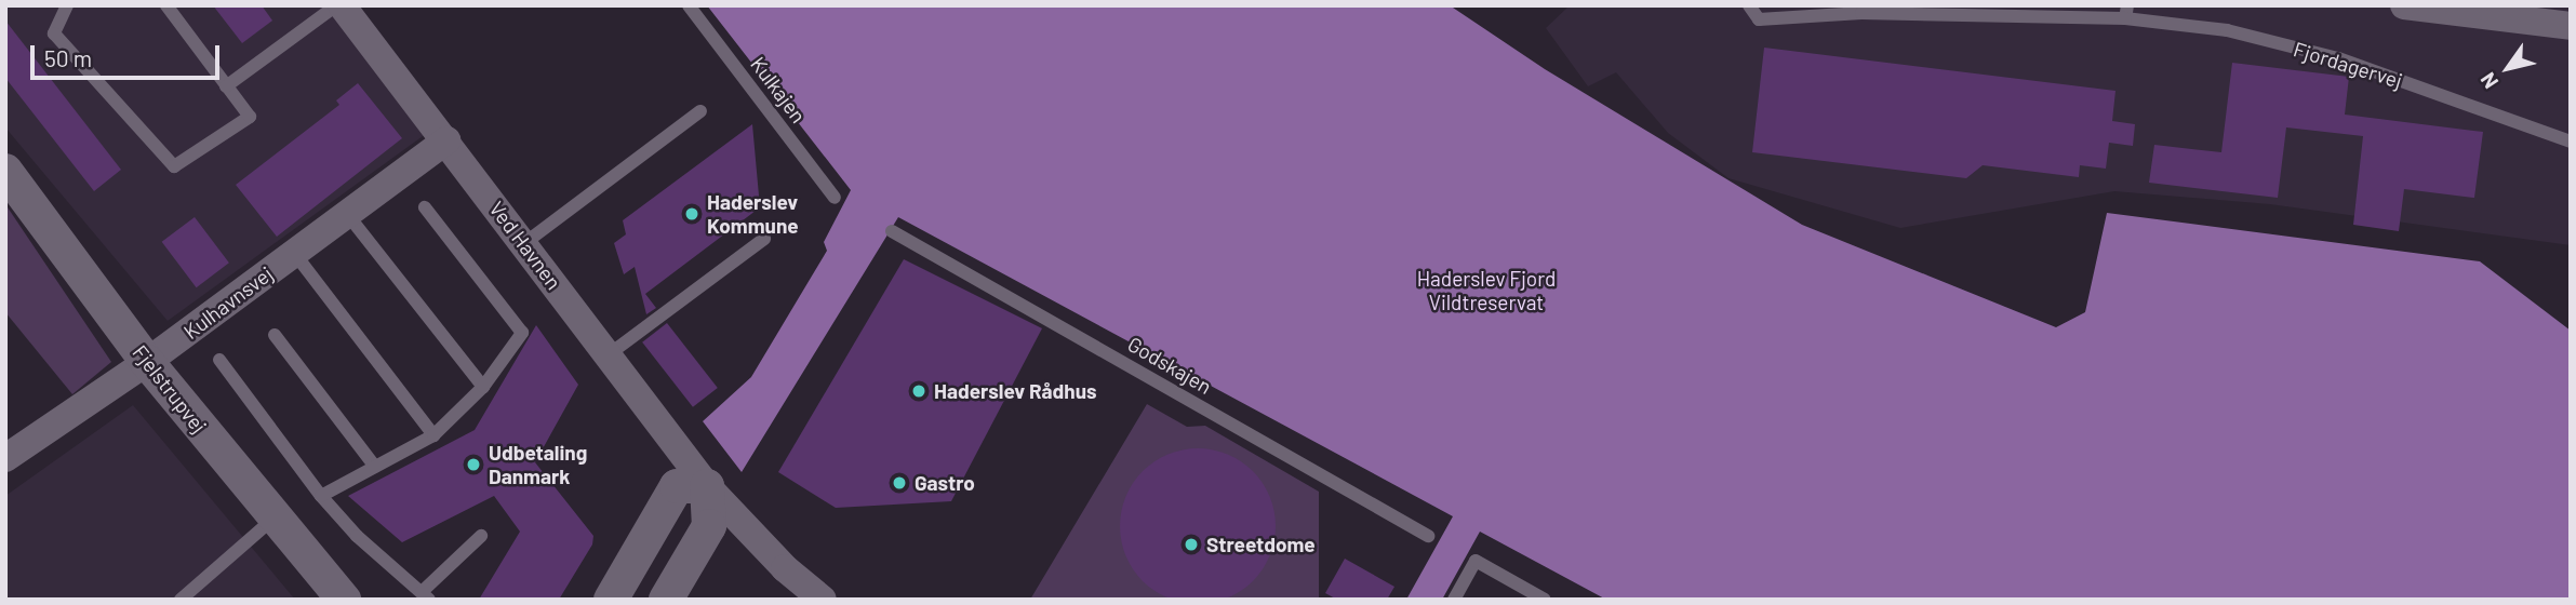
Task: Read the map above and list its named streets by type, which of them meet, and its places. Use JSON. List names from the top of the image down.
{
  "streets": {
    "street": ["Ved Havnen", "Kulhavnsvej", "Fjelstrupvej"],
    "lane": ["Fjordagervej", "Kulkajen", "Godskajen"]
  },
  "crossings": [
    ["Ved Havnen", "Kulhavnsvej"],
    ["Kulhavnsvej", "Fjelstrupvej"]
  ],
  "parks": ["Haderslev Fjord Vildtreservat"],
  "places": [
    "Haderslev Kommune",
    "Haderslev Rådhus",
    "Udbetaling Danmark",
    "Gastro",
    "Streetdome"
  ],
  "scale_bar": "50 m",
  "north": "bottom left"
}
